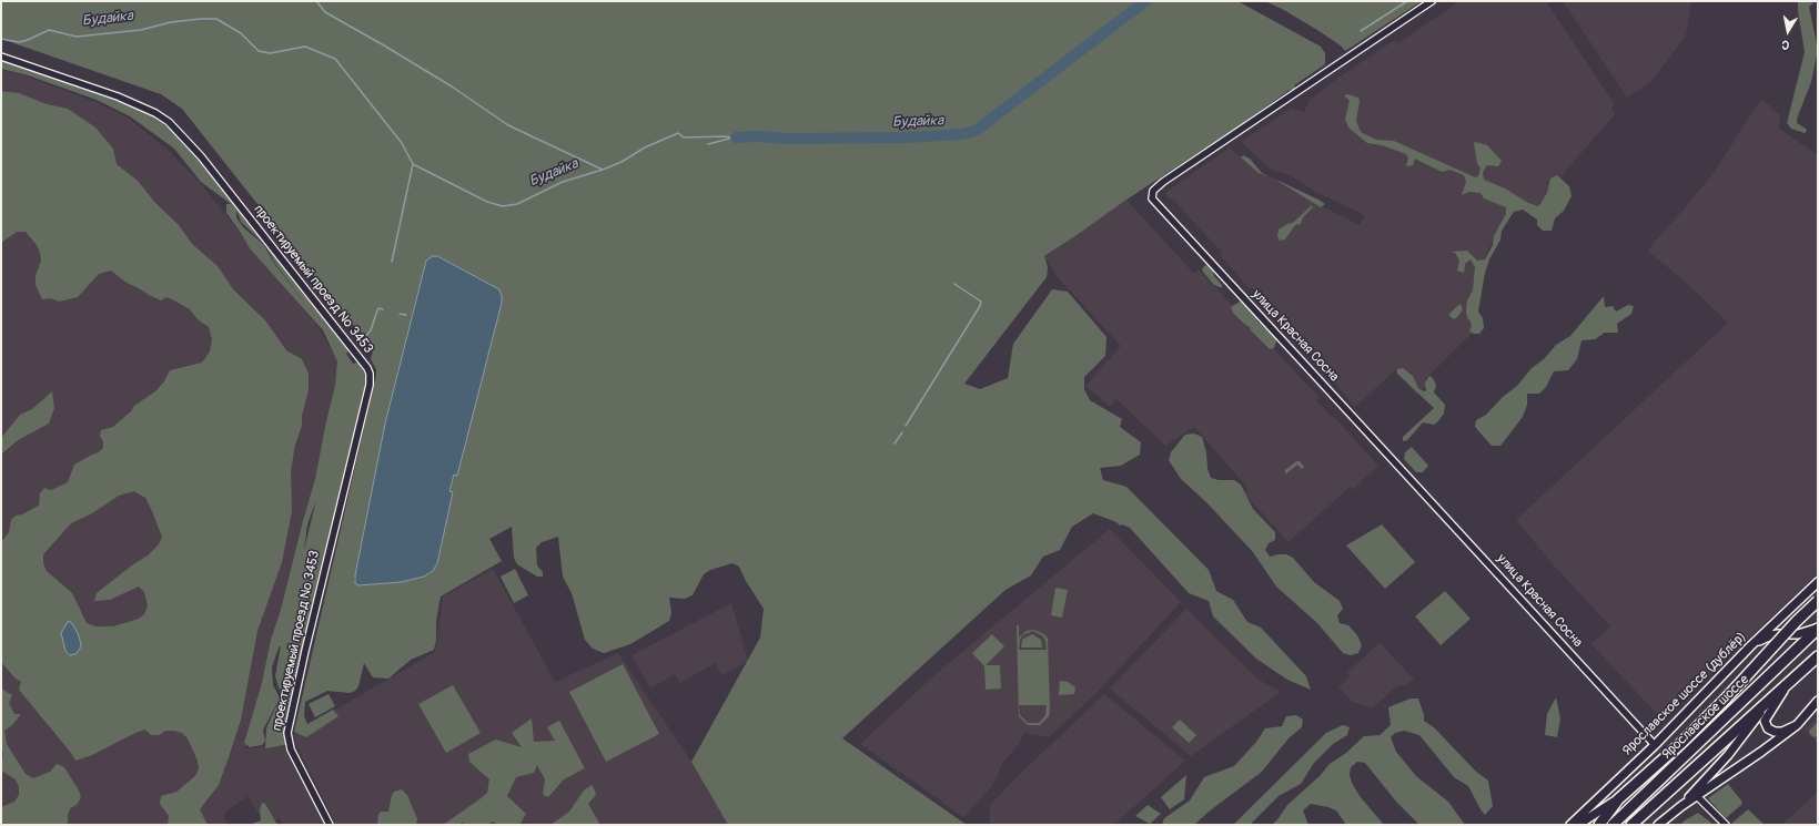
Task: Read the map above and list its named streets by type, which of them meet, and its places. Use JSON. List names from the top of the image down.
{
  "streets": {
    "main road": ["Ярославское шоссе"],
    "street": ["проектируемый проезд № 3453", "улица Красная Сосна", "Ярославское шоссе (дублёр)"]
  },
  "crossings": [
    ["улица Красная Сосна", "Ярославское шоссе (дублёр)"]
  ],
  "water": ["Будайка"],
  "north": "bottom"
}
